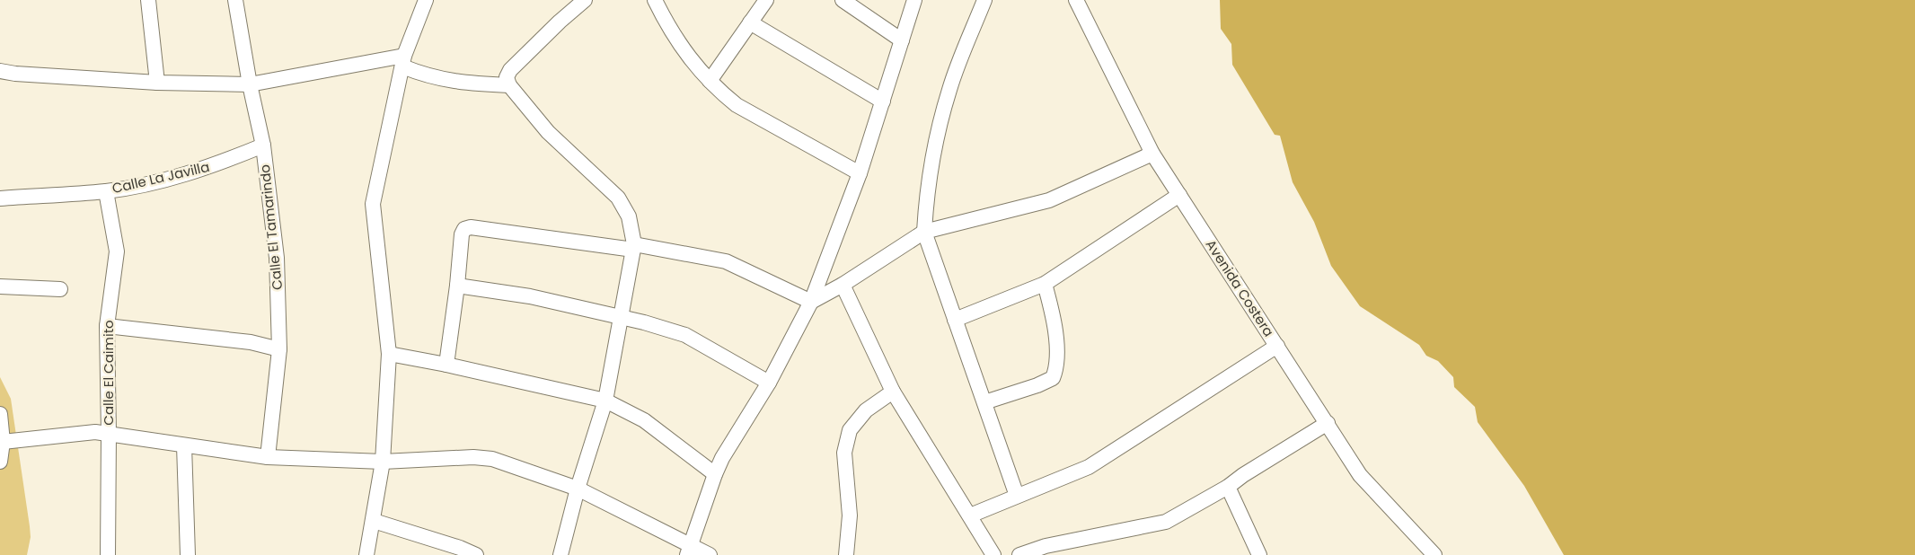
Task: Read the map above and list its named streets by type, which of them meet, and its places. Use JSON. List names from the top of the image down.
{
  "streets": {
    "street": [
      "Calle La Javilla",
      "Calle El Tamarindo",
      "Avenida Costera",
      "Calle El Caimito"
    ]
  },
  "crossings": [
    ["Calle La Javilla", "Calle El Tamarindo"],
    ["Calle La Javilla", "Calle El Caimito"]
  ]
}
